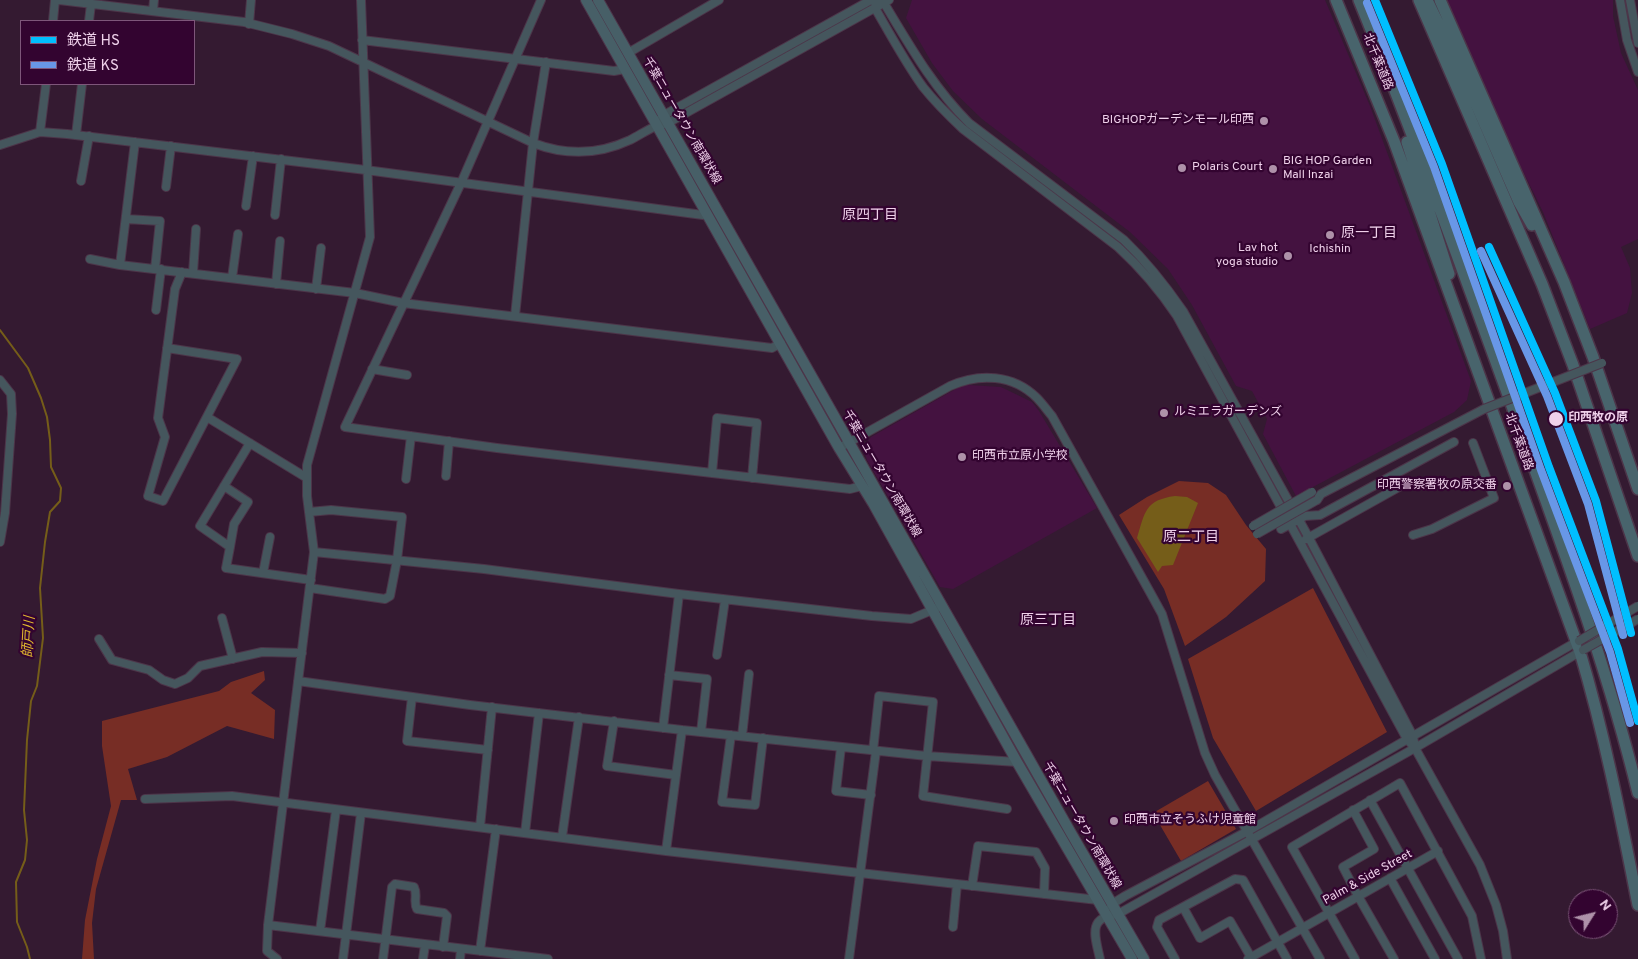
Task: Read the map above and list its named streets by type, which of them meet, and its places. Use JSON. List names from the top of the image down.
{
  "streets": {
    "highway": ["北千葉道路"],
    "main road": ["千葉ニュータウン南環状線"],
    "street": ["Palm & Side Street"]
  },
  "districts": [
    "原四丁目",
    "原一丁目",
    "原二丁目",
    "原三丁目"
  ],
  "water": ["師戸川"],
  "places": [
    "BIGHOPガーデンモール印西",
    "Polaris Court",
    "BIG HOP Garden Mall Inzai",
    "Ichishin",
    "Lav hot yoga studio",
    "ルミエラガーデンズ",
    "印西牧の原",
    "印西市立原小学校",
    "印西警察署牧の原交番",
    "印西市立そうふけ児童館"
  ],
  "lines": ["rail line HS", "rail line KS"],
  "legend": ["鉄道 HS", "鉄道 KS"],
  "north": "top right"
}
